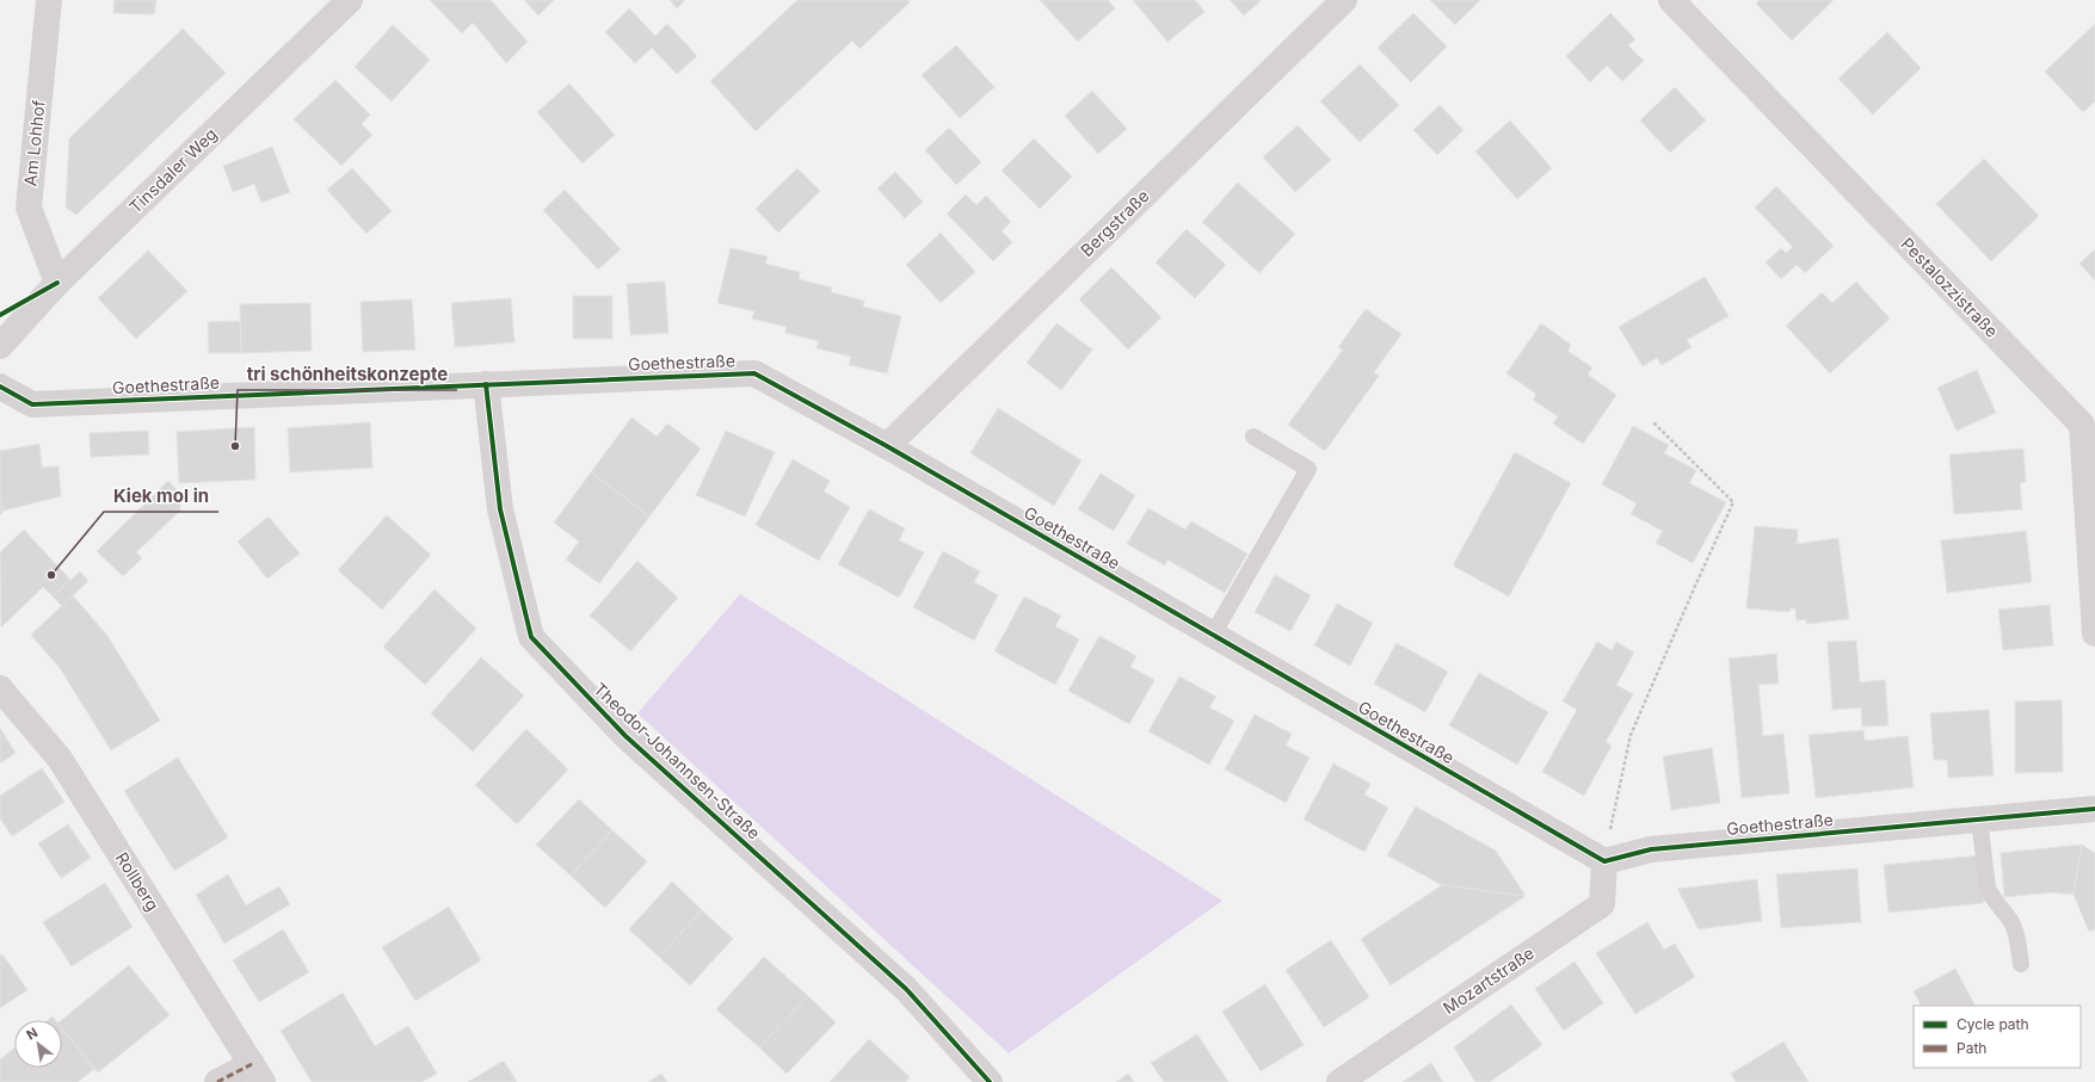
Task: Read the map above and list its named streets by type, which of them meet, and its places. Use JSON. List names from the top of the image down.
{
  "streets": {
    "street": [
      "Am Lohhof",
      "Tinsdaler Weg",
      "Bergstraße",
      "Pestalozzistraße",
      "Goethestraße",
      "Theodor-Johannsen-Straße",
      "Rollberg",
      "Mozartstraße"
    ]
  },
  "crossings": [
    ["Am Lohhof", "Tinsdaler Weg"],
    ["Bergstraße", "Goethestraße"],
    ["Goethestraße", "Theodor-Johannsen-Straße"],
    ["Goethestraße", "Mozartstraße"]
  ],
  "places": ["tri schönheitskonzepte", "Kiek mol in"],
  "legend": ["Cycle path", "Path"],
  "north": "top left"
}
